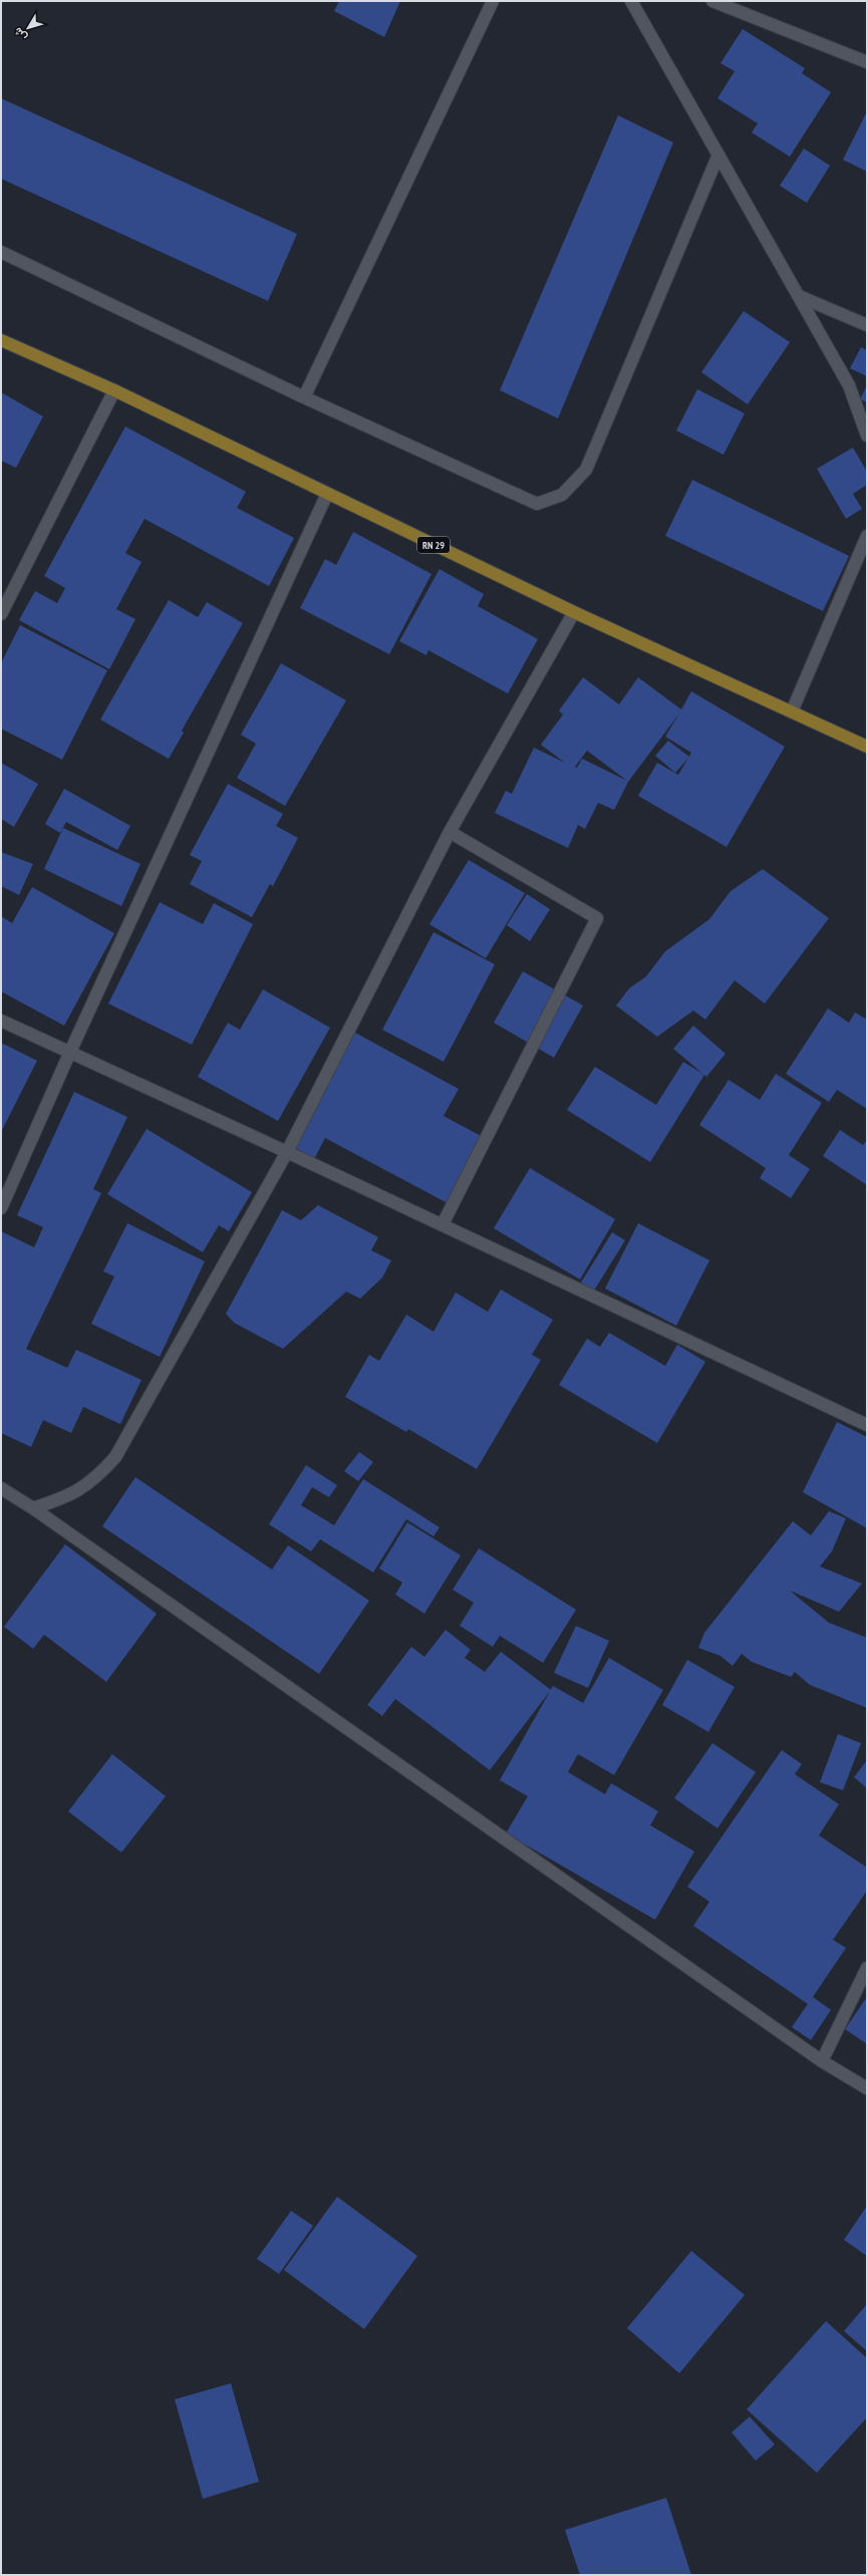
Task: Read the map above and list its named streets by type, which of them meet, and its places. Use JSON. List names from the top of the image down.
{
  "streets": {
    "main road": ["RN 29"]
  },
  "north": "bottom left"
}
